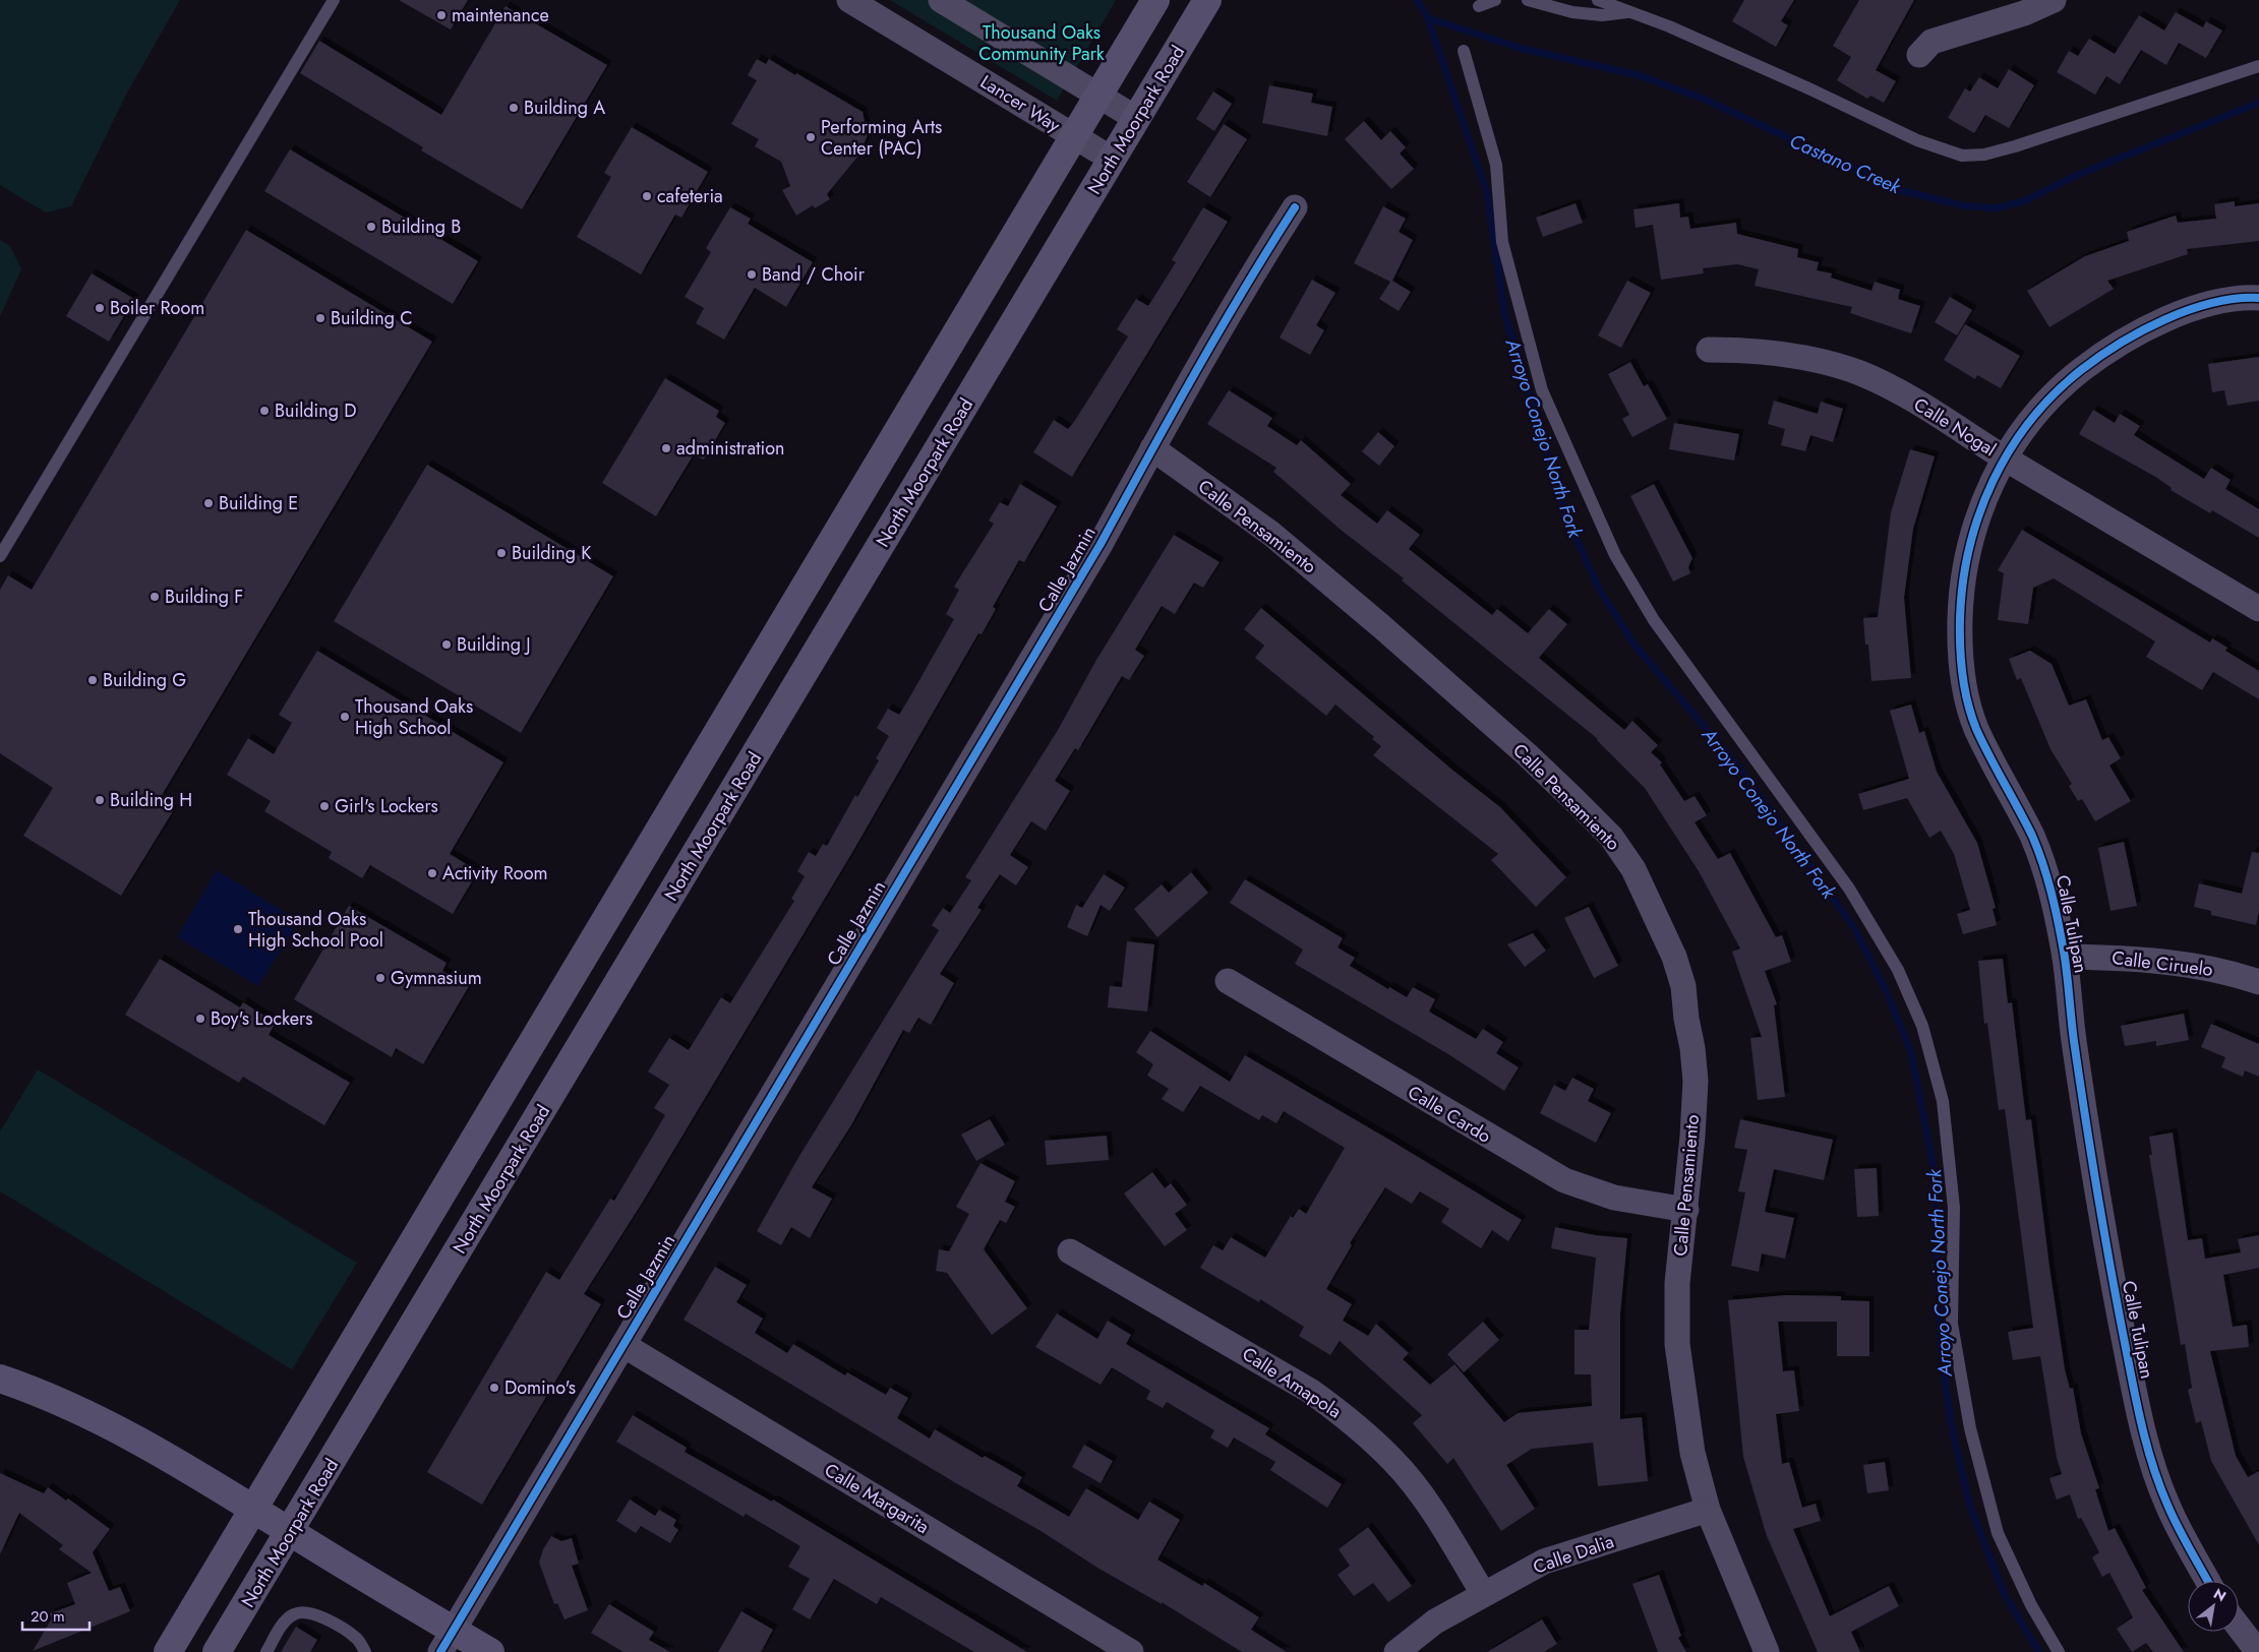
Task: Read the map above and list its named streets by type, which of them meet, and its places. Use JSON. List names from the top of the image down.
{
  "streets": {
    "main road": ["North Moorpark Road"],
    "street": [
      "Lancer Way",
      "Calle Nogal",
      "Calle Pensamiento",
      "Calle Jazmin",
      "Calle Tulipan",
      "Calle Ciruelo",
      "Calle Cardo",
      "Calle Amapola",
      "Calle Margarita",
      "Calle Dalia"
    ]
  },
  "crossings": [
    ["Lancer Way", "North Moorpark Road"],
    ["Calle Nogal", "Calle Tulipan"],
    ["Calle Pensamiento", "Calle Jazmin"],
    ["Calle Pensamiento", "Calle Cardo"],
    ["Calle Pensamiento", "Calle Dalia"],
    ["Calle Jazmin", "Calle Margarita"],
    ["Calle Tulipan", "Calle Ciruelo"],
    ["Calle Amapola", "Calle Dalia"]
  ],
  "water": ["Castano Creek", "Arroyo Conejo North Fork"],
  "parks": ["Thousand Oaks Community Park"],
  "places": [
    "maintenance",
    "Building A",
    "Performing Arts Center (PAC)",
    "cafeteria",
    "Building B",
    "Band / Choir",
    "Boiler Room",
    "Building C",
    "Building D",
    "administration",
    "Building E",
    "Building K",
    "Building F",
    "Building J",
    "Building G",
    "Thousand Oaks High School",
    "Building H",
    "Girl's Lockers",
    "Activity Room",
    "Thousand Oaks High School Pool",
    "Gymnasium",
    "Boy's Lockers",
    "Domino's"
  ],
  "scale_bar": "20 m",
  "north": "top right"
}
